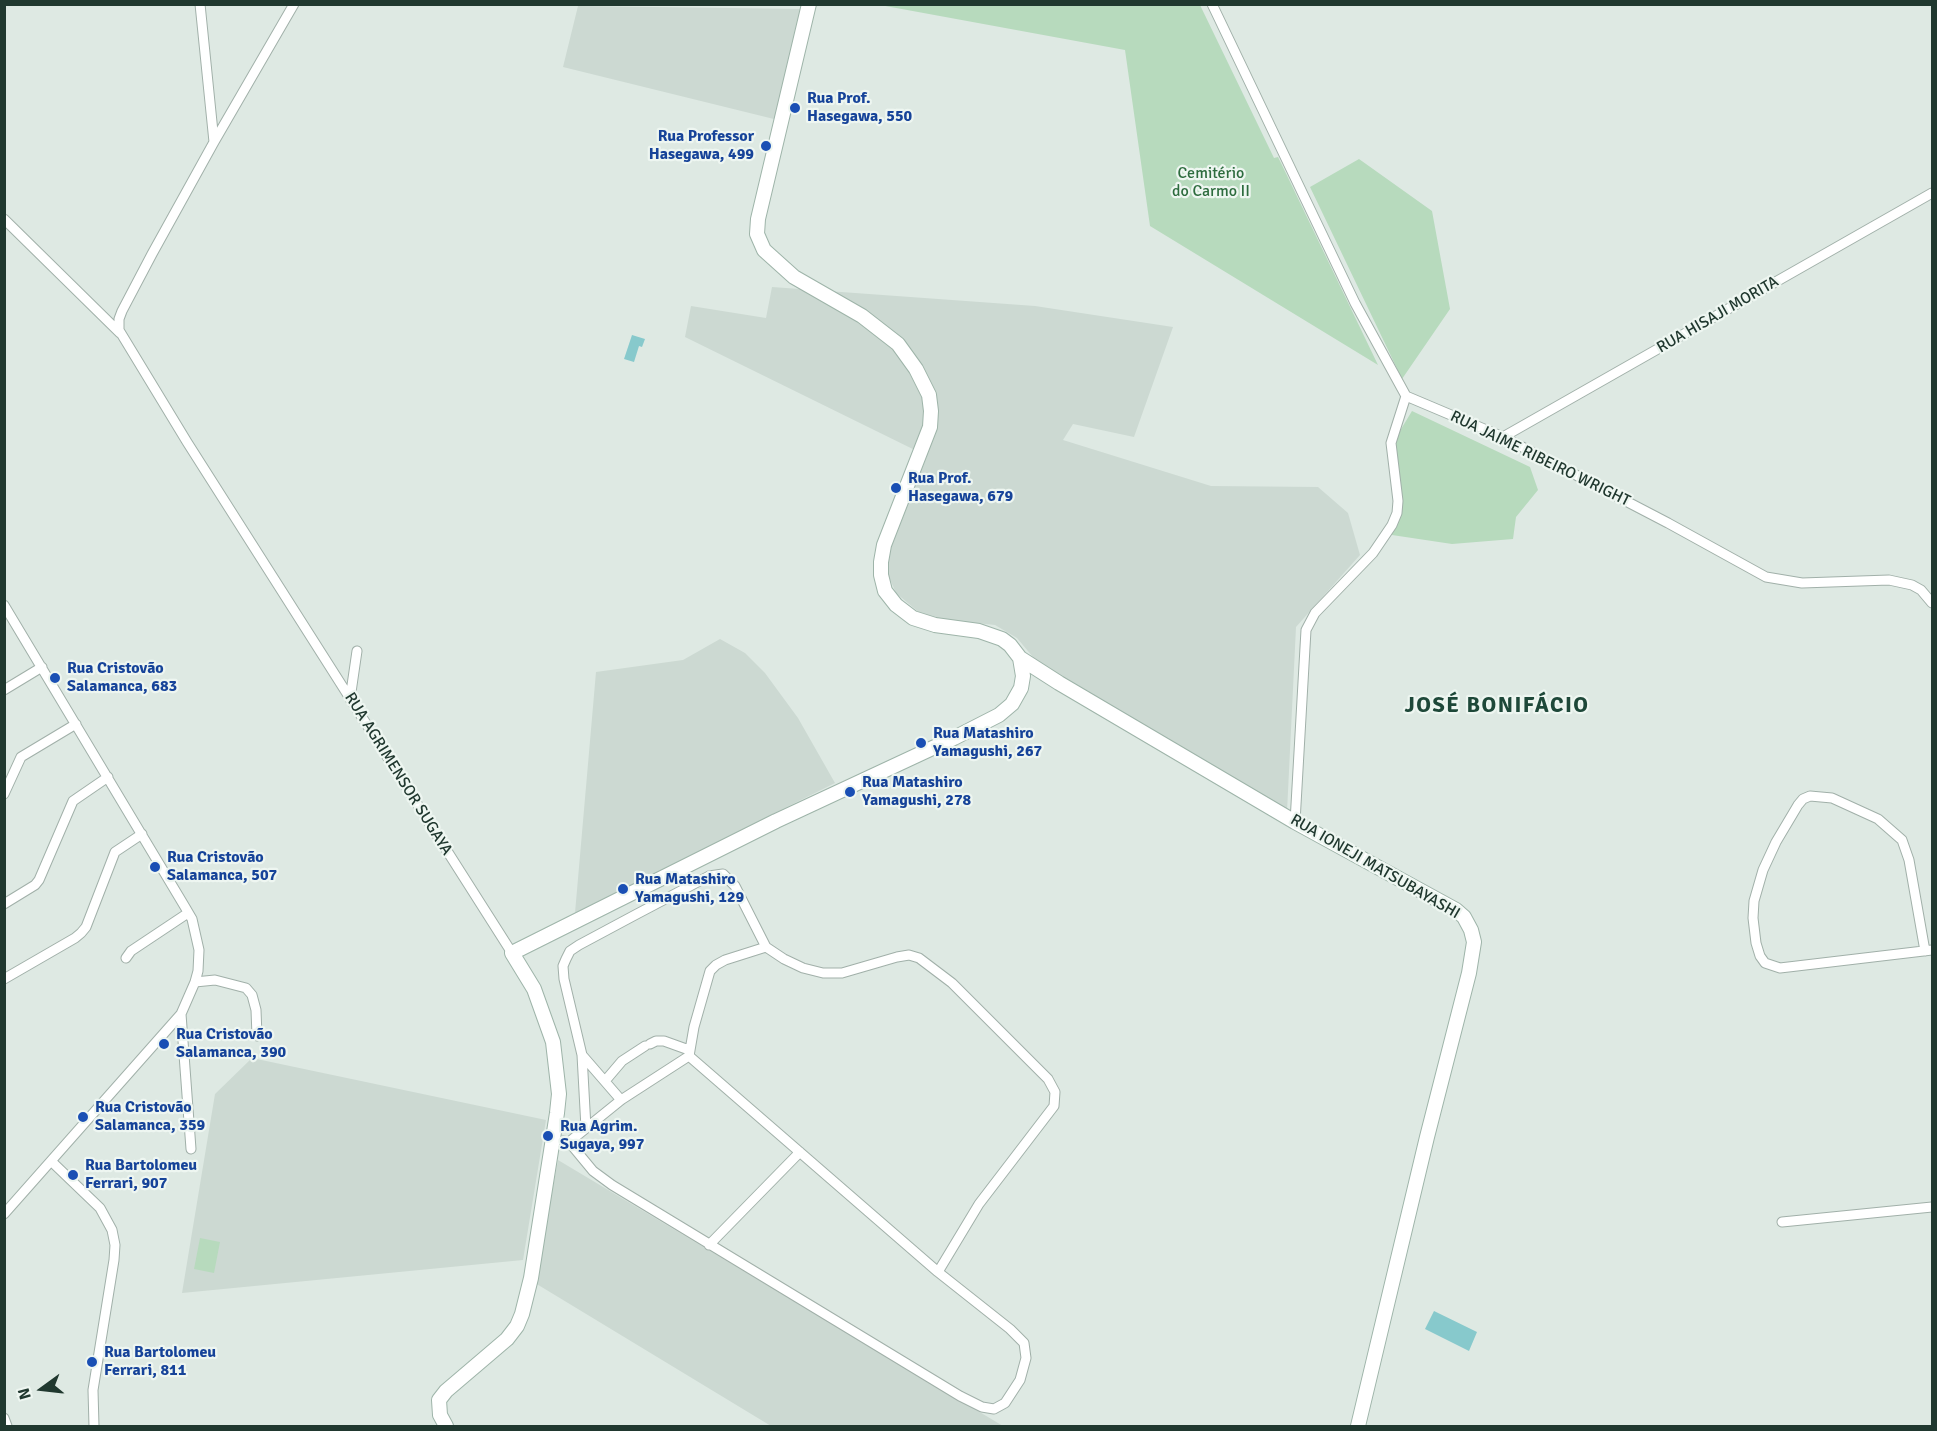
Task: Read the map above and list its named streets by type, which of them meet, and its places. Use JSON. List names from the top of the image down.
{
  "streets": {
    "main road": ["RUA AGRIMENSOR SUGAYA", "RUA IONEJI MATSUBAYASHI"],
    "street": ["RUA HISAJI MORITA", "RUA JAIME RIBEIRO WRIGHT"]
  },
  "crossings": [
    ["RUA HISAJI MORITA", "RUA JAIME RIBEIRO WRIGHT"]
  ],
  "districts": ["JOSÉ BONIFÁCIO"],
  "parks": ["Cemitério do Carmo II"],
  "places": [
    "Rua Prof. Hasegawa, 550",
    "Rua Professor Hasegawa, 499",
    "Rua Prof. Hasegawa, 679",
    "Rua Cristovão Salamanca, 683",
    "Rua Matashiro Yamagushi, 267",
    "Rua Matashiro Yamagushi, 278",
    "Rua Cristovão Salamanca, 507",
    "Rua Matashiro Yamagushi, 129",
    "Rua Cristovão Salamanca, 390",
    "Rua Cristovão Salamanca, 359",
    "Rua Agrim. Sugaya, 997",
    "Rua Bartolomeu Ferrari, 907",
    "Rua Bartolomeu Ferrari, 811"
  ],
  "north": "left"
}
